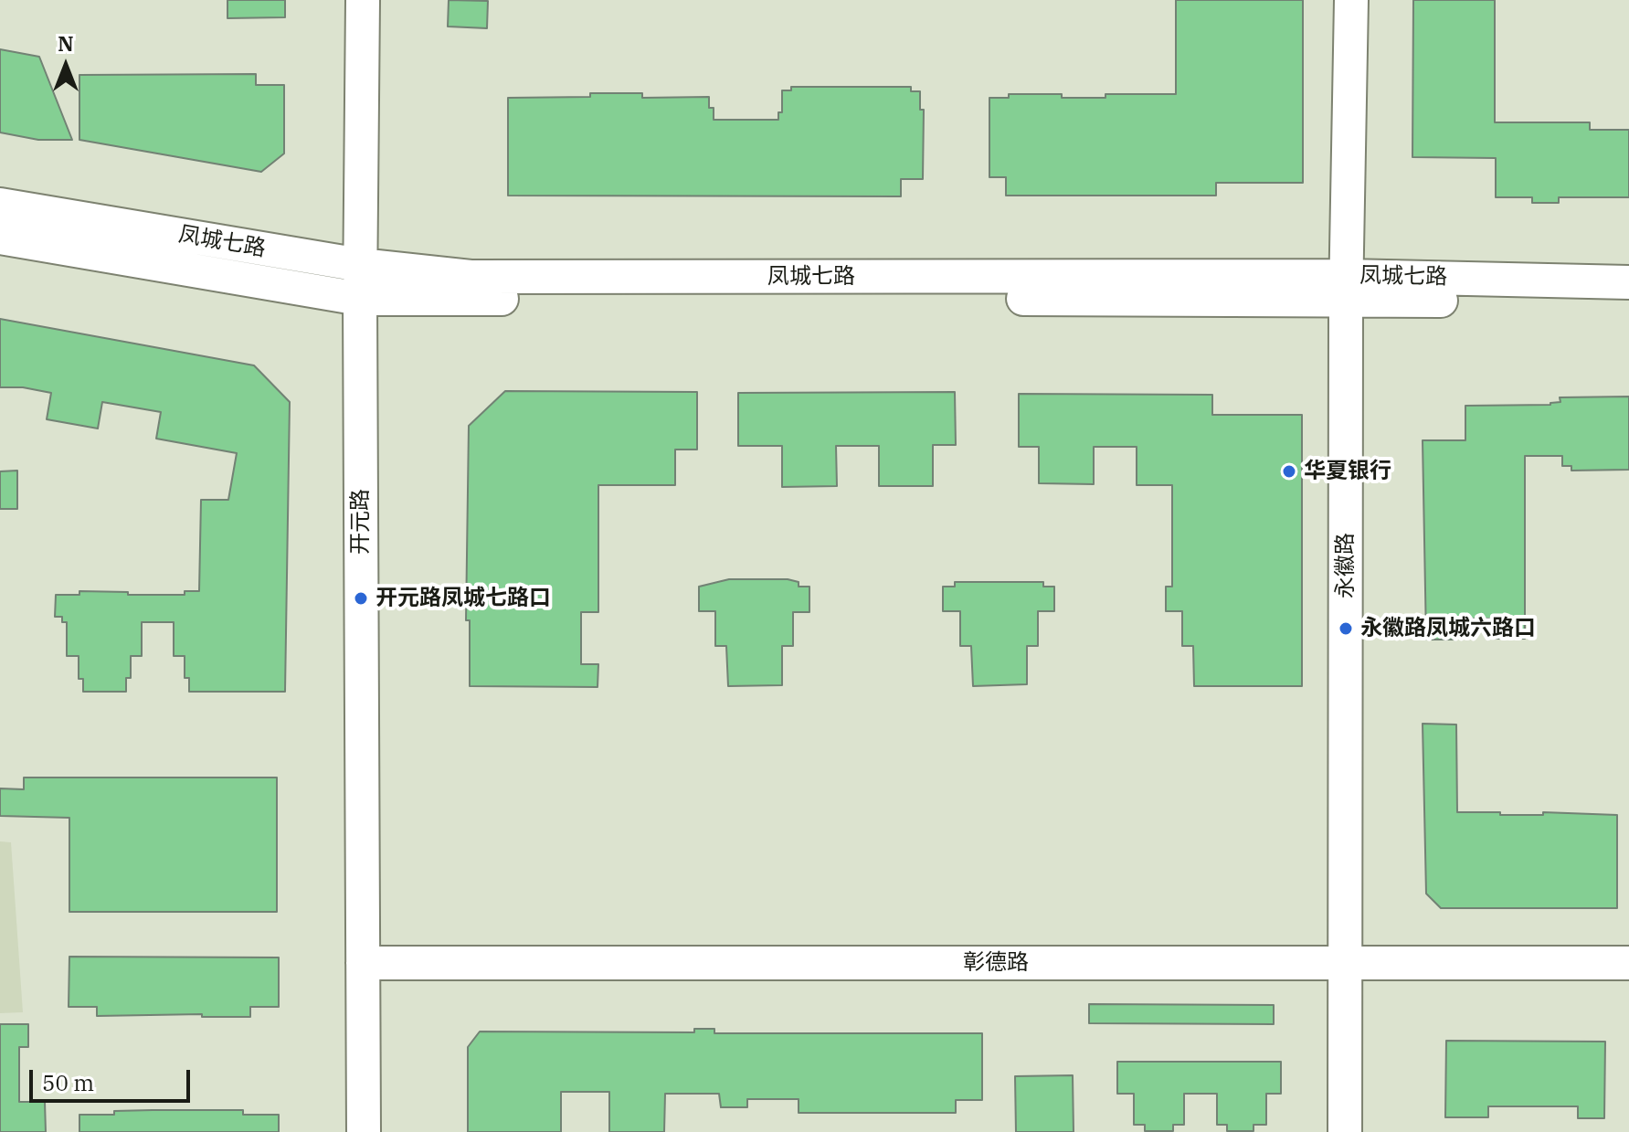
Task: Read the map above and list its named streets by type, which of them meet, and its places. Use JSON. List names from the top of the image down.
{
  "streets": {
    "street": [
      "凤城七路",
      "开元路",
      "永徽路",
      "彰德路"
    ]
  },
  "crossings": [
    ["凤城七路", "开元路"],
    ["凤城七路", "永徽路"],
    ["开元路", "彰德路"],
    ["永徽路", "彰德路"]
  ],
  "places": ["华夏银行", "开元路凤城七路口", "永徽路凤城六路口"],
  "scale_bar": "50 m",
  "north": "top"
}
